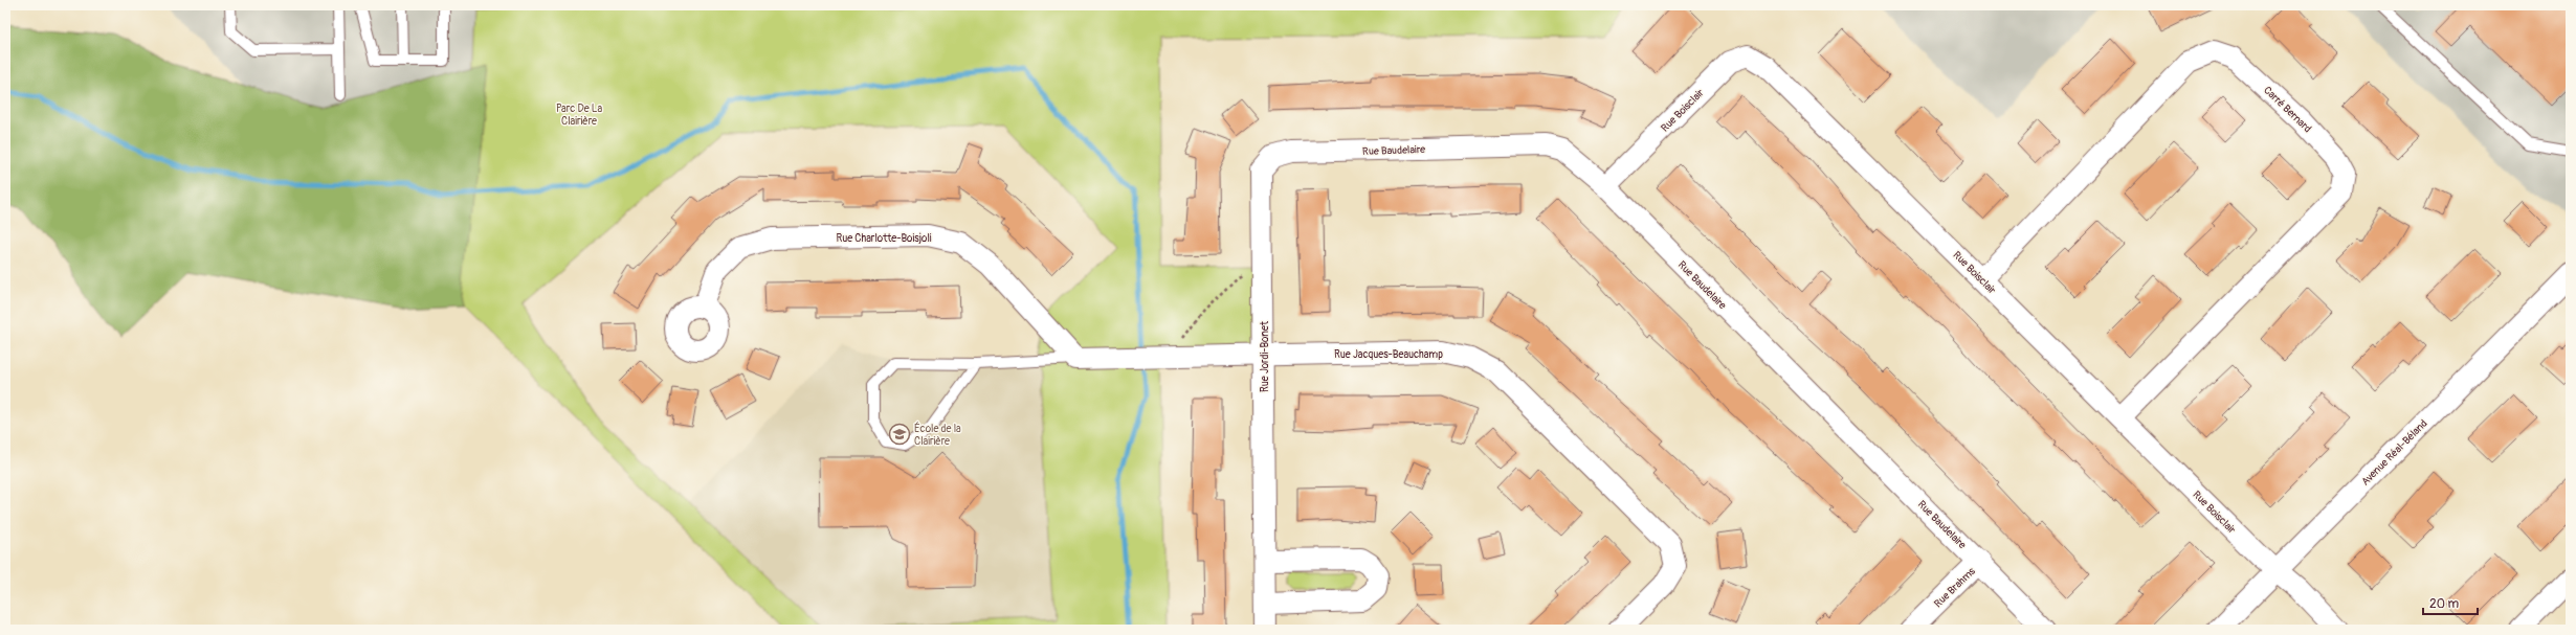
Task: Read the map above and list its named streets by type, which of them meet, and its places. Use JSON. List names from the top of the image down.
{
  "streets": {
    "street": [
      "Carré Bernard",
      "Rue Boisclair",
      "Rue Baudelaire",
      "Rue Charlotte-Boisjoli",
      "Rue Jacques-Beauchamp",
      "Rue Jordi-Bonet",
      "Avenue Réal-Béland",
      "Rue Brahms"
    ]
  },
  "crossings": [
    ["Carré Bernard", "Rue Boisclair"],
    ["Rue Boisclair", "Rue Baudelaire"],
    ["Rue Boisclair", "Avenue Réal-Béland"],
    ["Rue Baudelaire", "Rue Jordi-Bonet"],
    ["Rue Baudelaire", "Rue Brahms"],
    ["Rue Charlotte-Boisjoli", "Rue Jacques-Beauchamp"],
    ["Rue Jacques-Beauchamp", "Rue Jordi-Bonet"]
  ],
  "parks": ["Parc De La Clairière"],
  "places": {
    "school or university": ["École de la Clairière"]
  },
  "scale_bar": "20 m"
}
